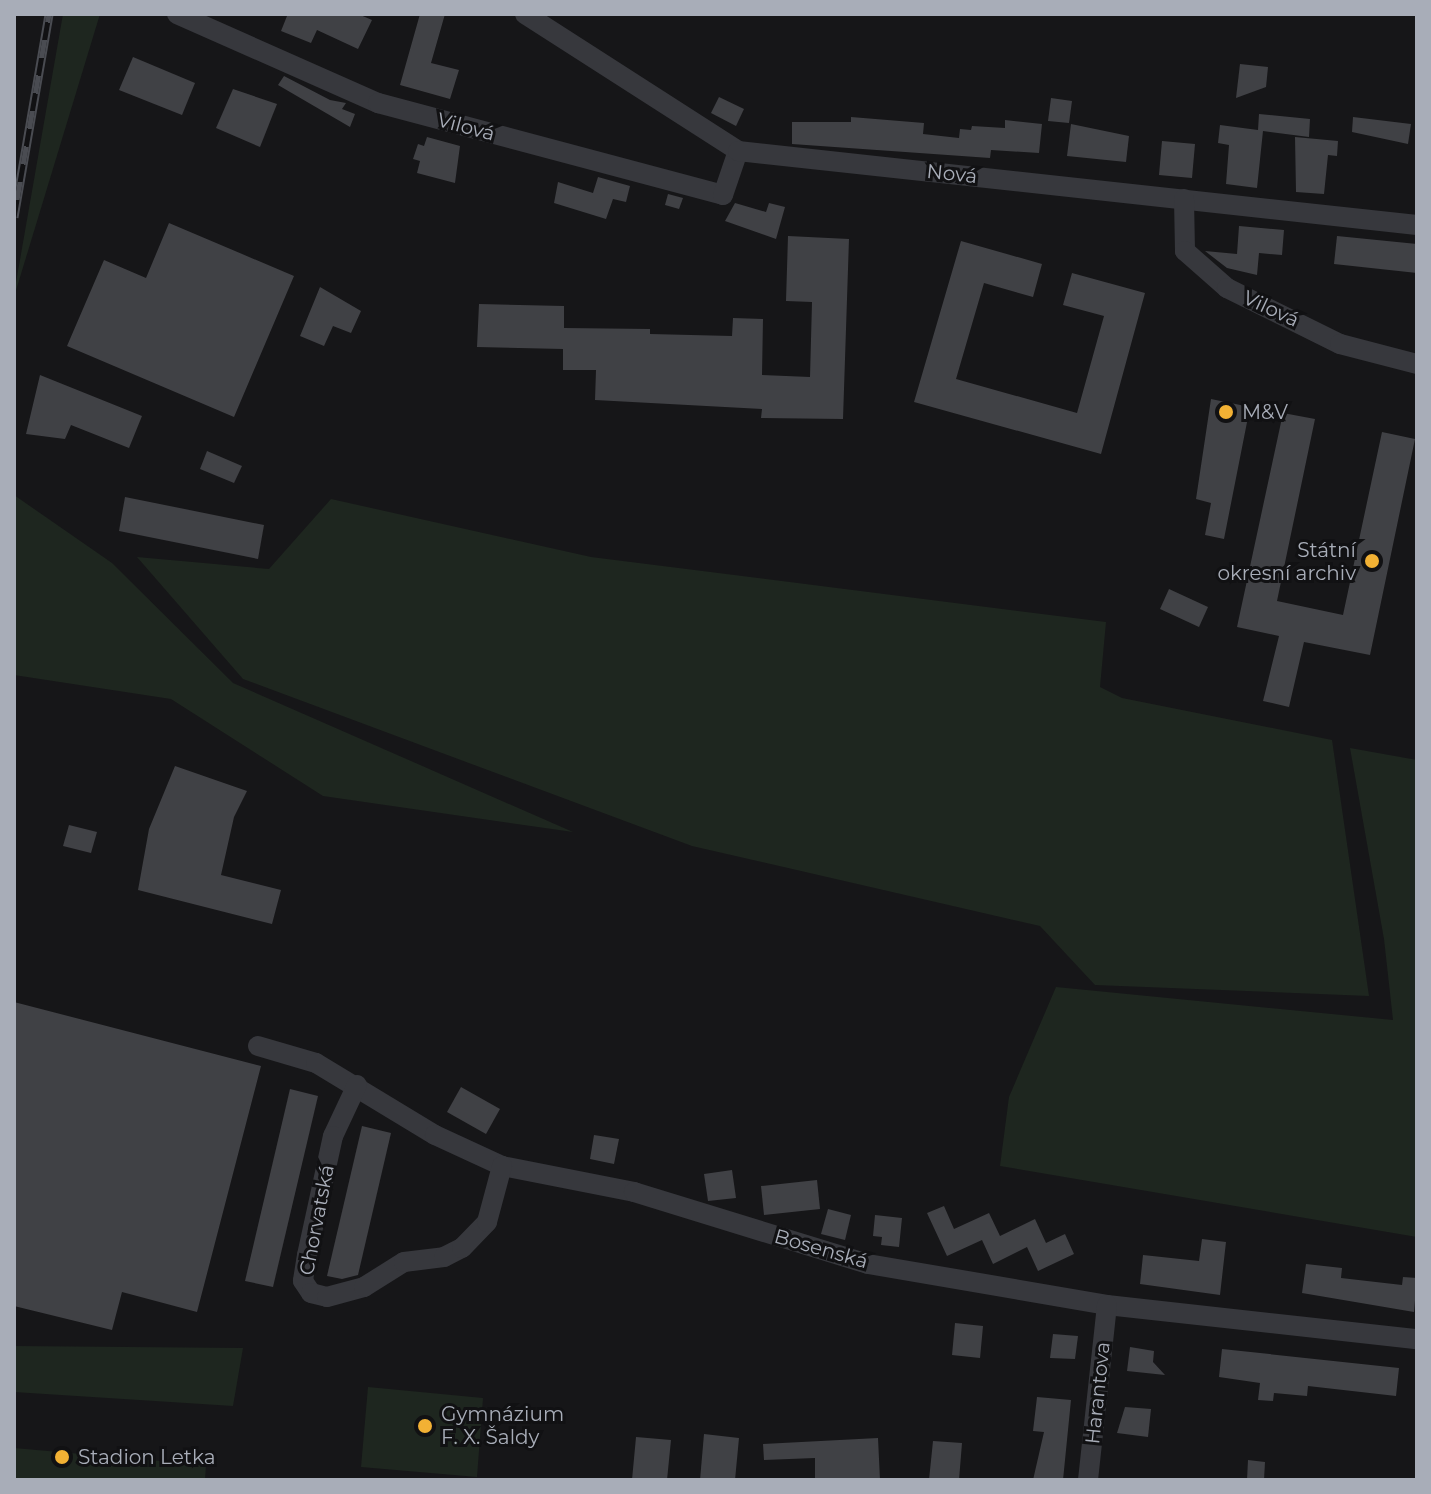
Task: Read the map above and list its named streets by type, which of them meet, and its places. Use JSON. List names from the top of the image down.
{
  "streets": {
    "street": [
      "Vilová",
      "Nová",
      "Chorvatská",
      "Bosenská",
      "Harantova"
    ]
  },
  "crossings": [
    ["Vilová", "Nová"],
    ["Chorvatská", "Bosenská"],
    ["Bosenská", "Harantova"]
  ],
  "places": [
    "M&V",
    "Státní okresní archiv",
    "Gymnázium F. X. Šaldy",
    "Stadion Letka"
  ]
}
